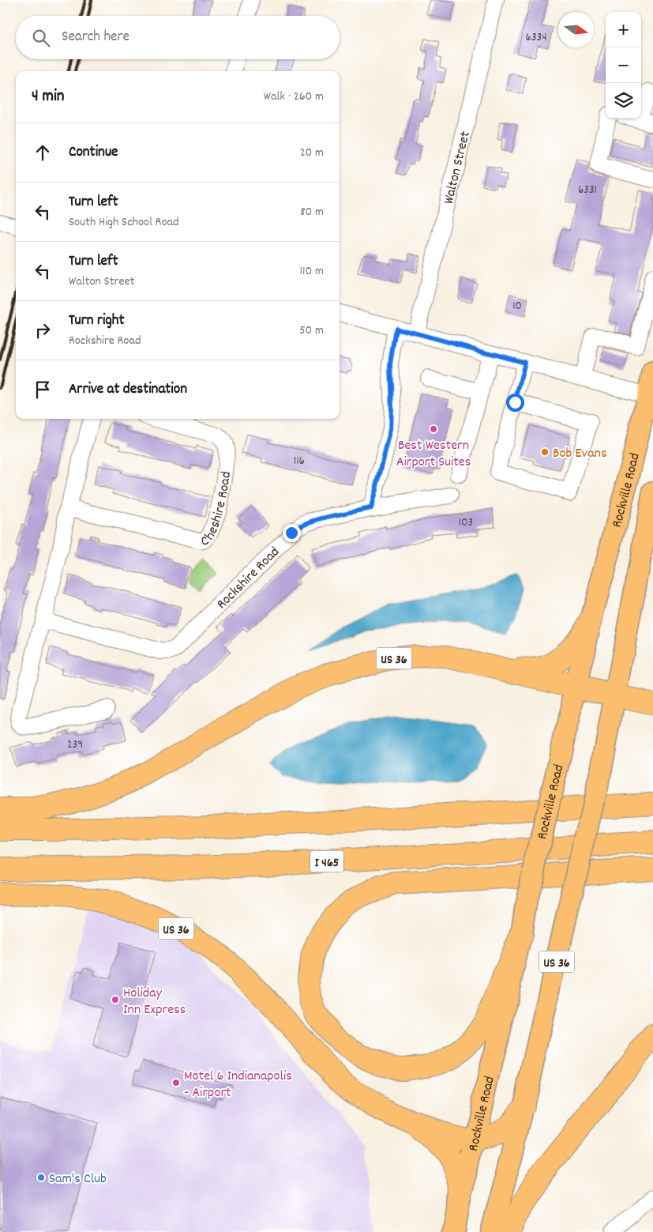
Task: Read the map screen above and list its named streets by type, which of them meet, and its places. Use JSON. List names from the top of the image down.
{
  "streets": {
    "highway": ["US 36", "I 465"],
    "main road": ["Rockville Road"],
    "street": ["Walton Street", "Cheshire Road", "Rockshire Road"]
  },
  "crossings": [
    ["Rockville Road", "US 36"]
  ],
  "places": [
    "Best Western Airport Suites",
    "Bob Evans",
    "Holiday Inn Express",
    "Motel 6 Indianapolis - Airport",
    "Sam's Club"
  ],
  "house_numbers": [
    "6334",
    "6331",
    "10",
    "116",
    "103",
    "239"
  ],
  "north": "right",
  "page": {
    "map_buttons": ["+", "−"],
    "search": "Search here",
    "heading": ["4 min", "Walk · 260 m"],
    "list": [
      ["Continue", "20 m"],
      ["Turn left", "South High School Road", "80 m"],
      ["Turn left", "Walton Street", "110 m"],
      ["Turn right", "Rockshire Road", "50 m"],
      "Arrive at destination"
    ]
  }
}
